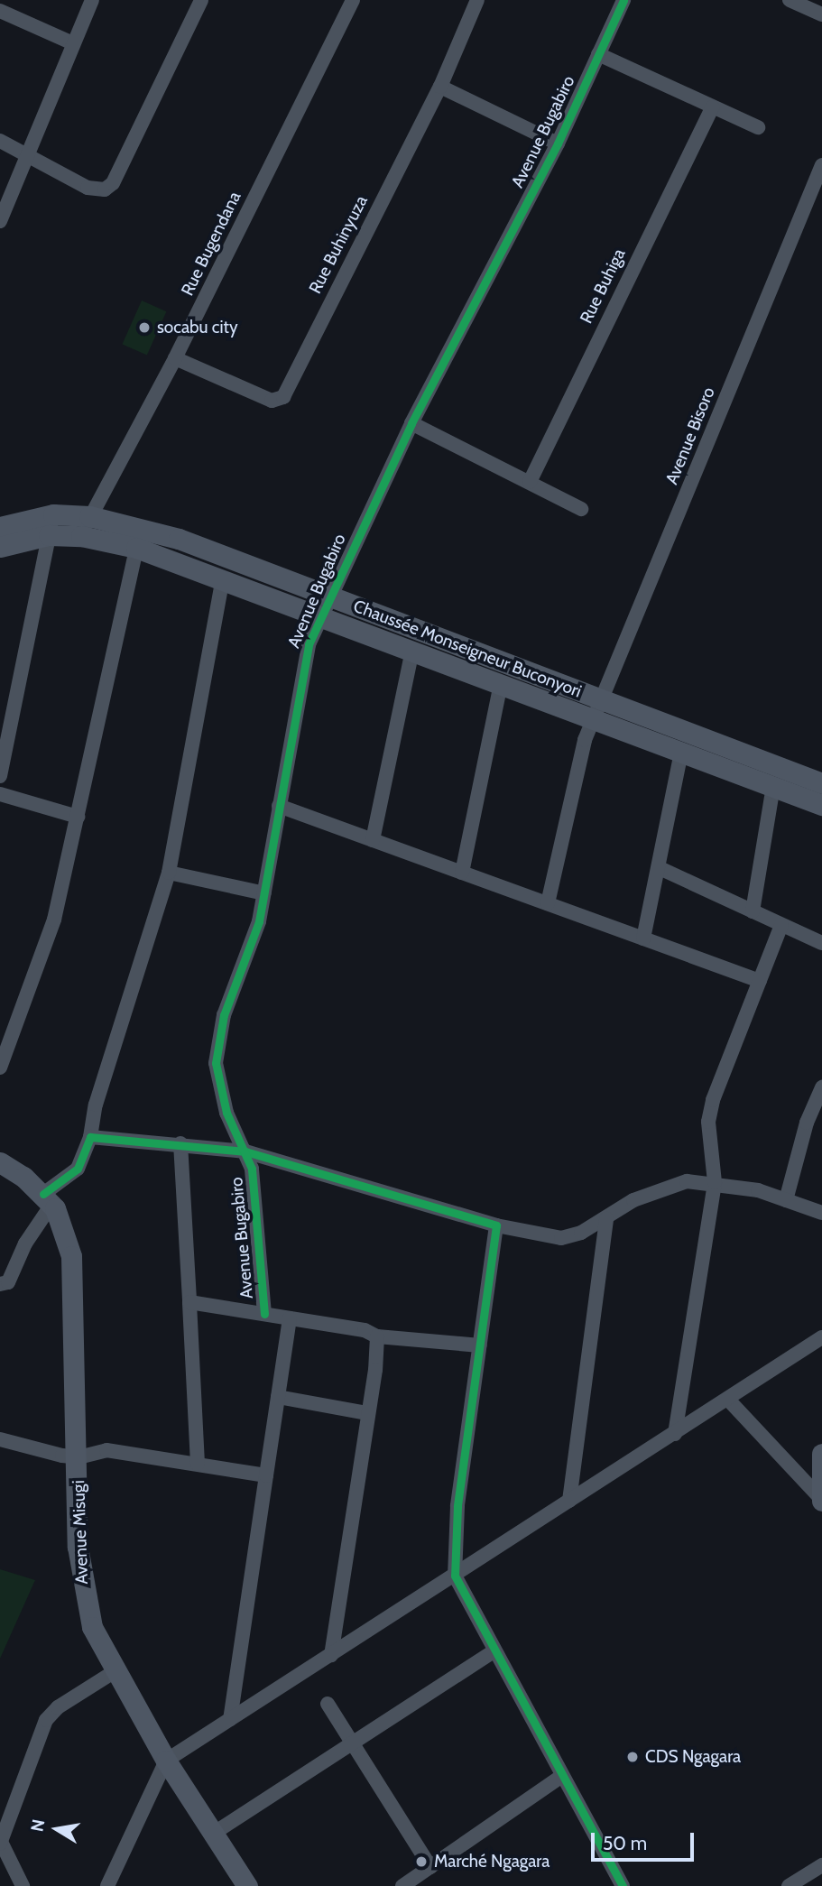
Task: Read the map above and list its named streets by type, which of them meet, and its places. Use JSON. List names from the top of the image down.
{
  "streets": {
    "street": [
      "Avenue Bugabiro",
      "Rue Bugendana",
      "Rue Buhinyuza",
      "Rue Buhiga",
      "Avenue Bisoro",
      "Chaussée Monseigneur Buconyori",
      "Avenue Misugi"
    ]
  },
  "crossings": [
    ["Avenue Bugabiro", "Chaussée Monseigneur Buconyori"],
    ["Rue Bugendana", "Rue Buhinyuza"],
    ["Rue Bugendana", "Chaussée Monseigneur Buconyori"],
    ["Avenue Bisoro", "Chaussée Monseigneur Buconyori"]
  ],
  "places": ["socabu city", "CDS Ngagara", "Marché Ngagara"],
  "scale_bar": "50 m",
  "north": "left"
}
